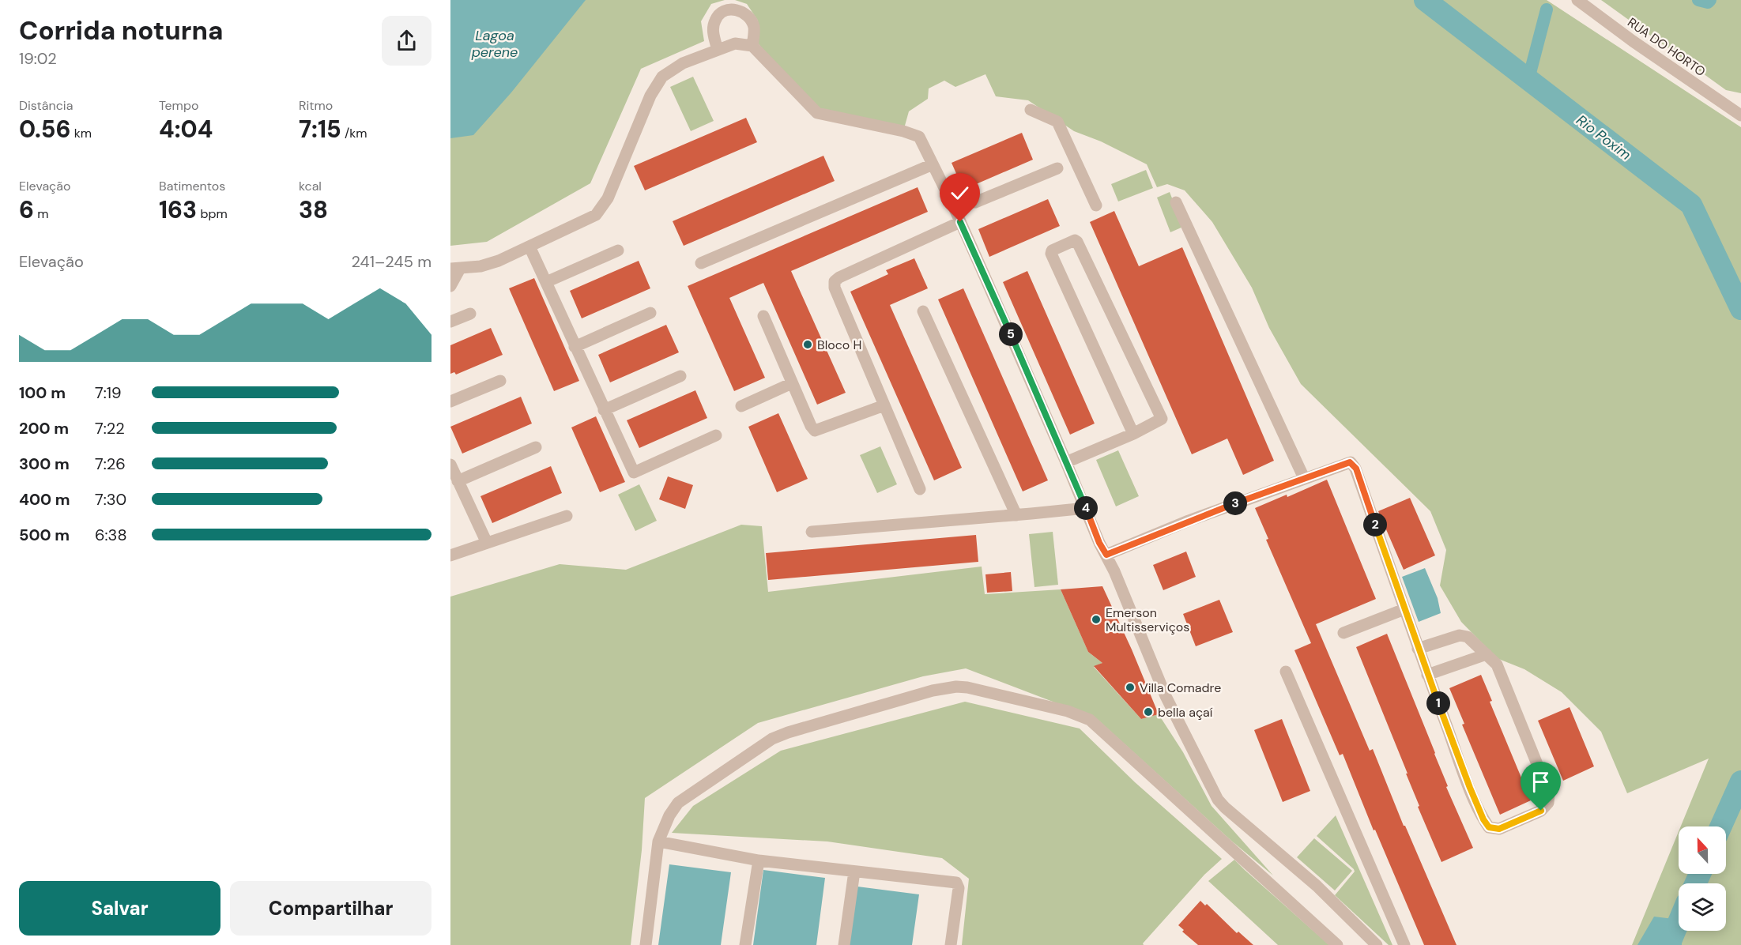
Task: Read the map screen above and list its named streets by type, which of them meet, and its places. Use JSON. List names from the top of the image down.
{
  "streets": {
    "street": ["RUA DO HORTO"]
  },
  "water": ["Lagoa perene", "Rio Poxim"],
  "places": [
    "Bloco H",
    "Emerson Multisserviços",
    "Villa Comadre",
    "bella açaí"
  ],
  "north": "top",
  "page": {
    "heading": ["Corrida noturna", "19:02"],
    "stats": [
      ["Distância", "0.56 km"],
      ["Tempo", "4:04"],
      ["Ritmo", "7:15 /km"],
      ["Elevação", "6 m"],
      ["Batimentos", "163 bpm"],
      ["kcal", "38"]
    ],
    "chart": ["Elevação", "241–245 m"],
    "pins": [
      "5",
      "3",
      "4",
      "2",
      "1"
    ],
    "list": [
      {
        "name": "100 m",
        "note": "7:19"
      },
      {
        "name": "200 m",
        "note": "7:22"
      },
      {
        "name": "300 m",
        "note": "7:26"
      },
      {
        "name": "400 m",
        "note": "7:30"
      },
      {
        "name": "500 m",
        "note": "6:38"
      }
    ],
    "buttons": ["Salvar", "Compartilhar"]
  }
}
